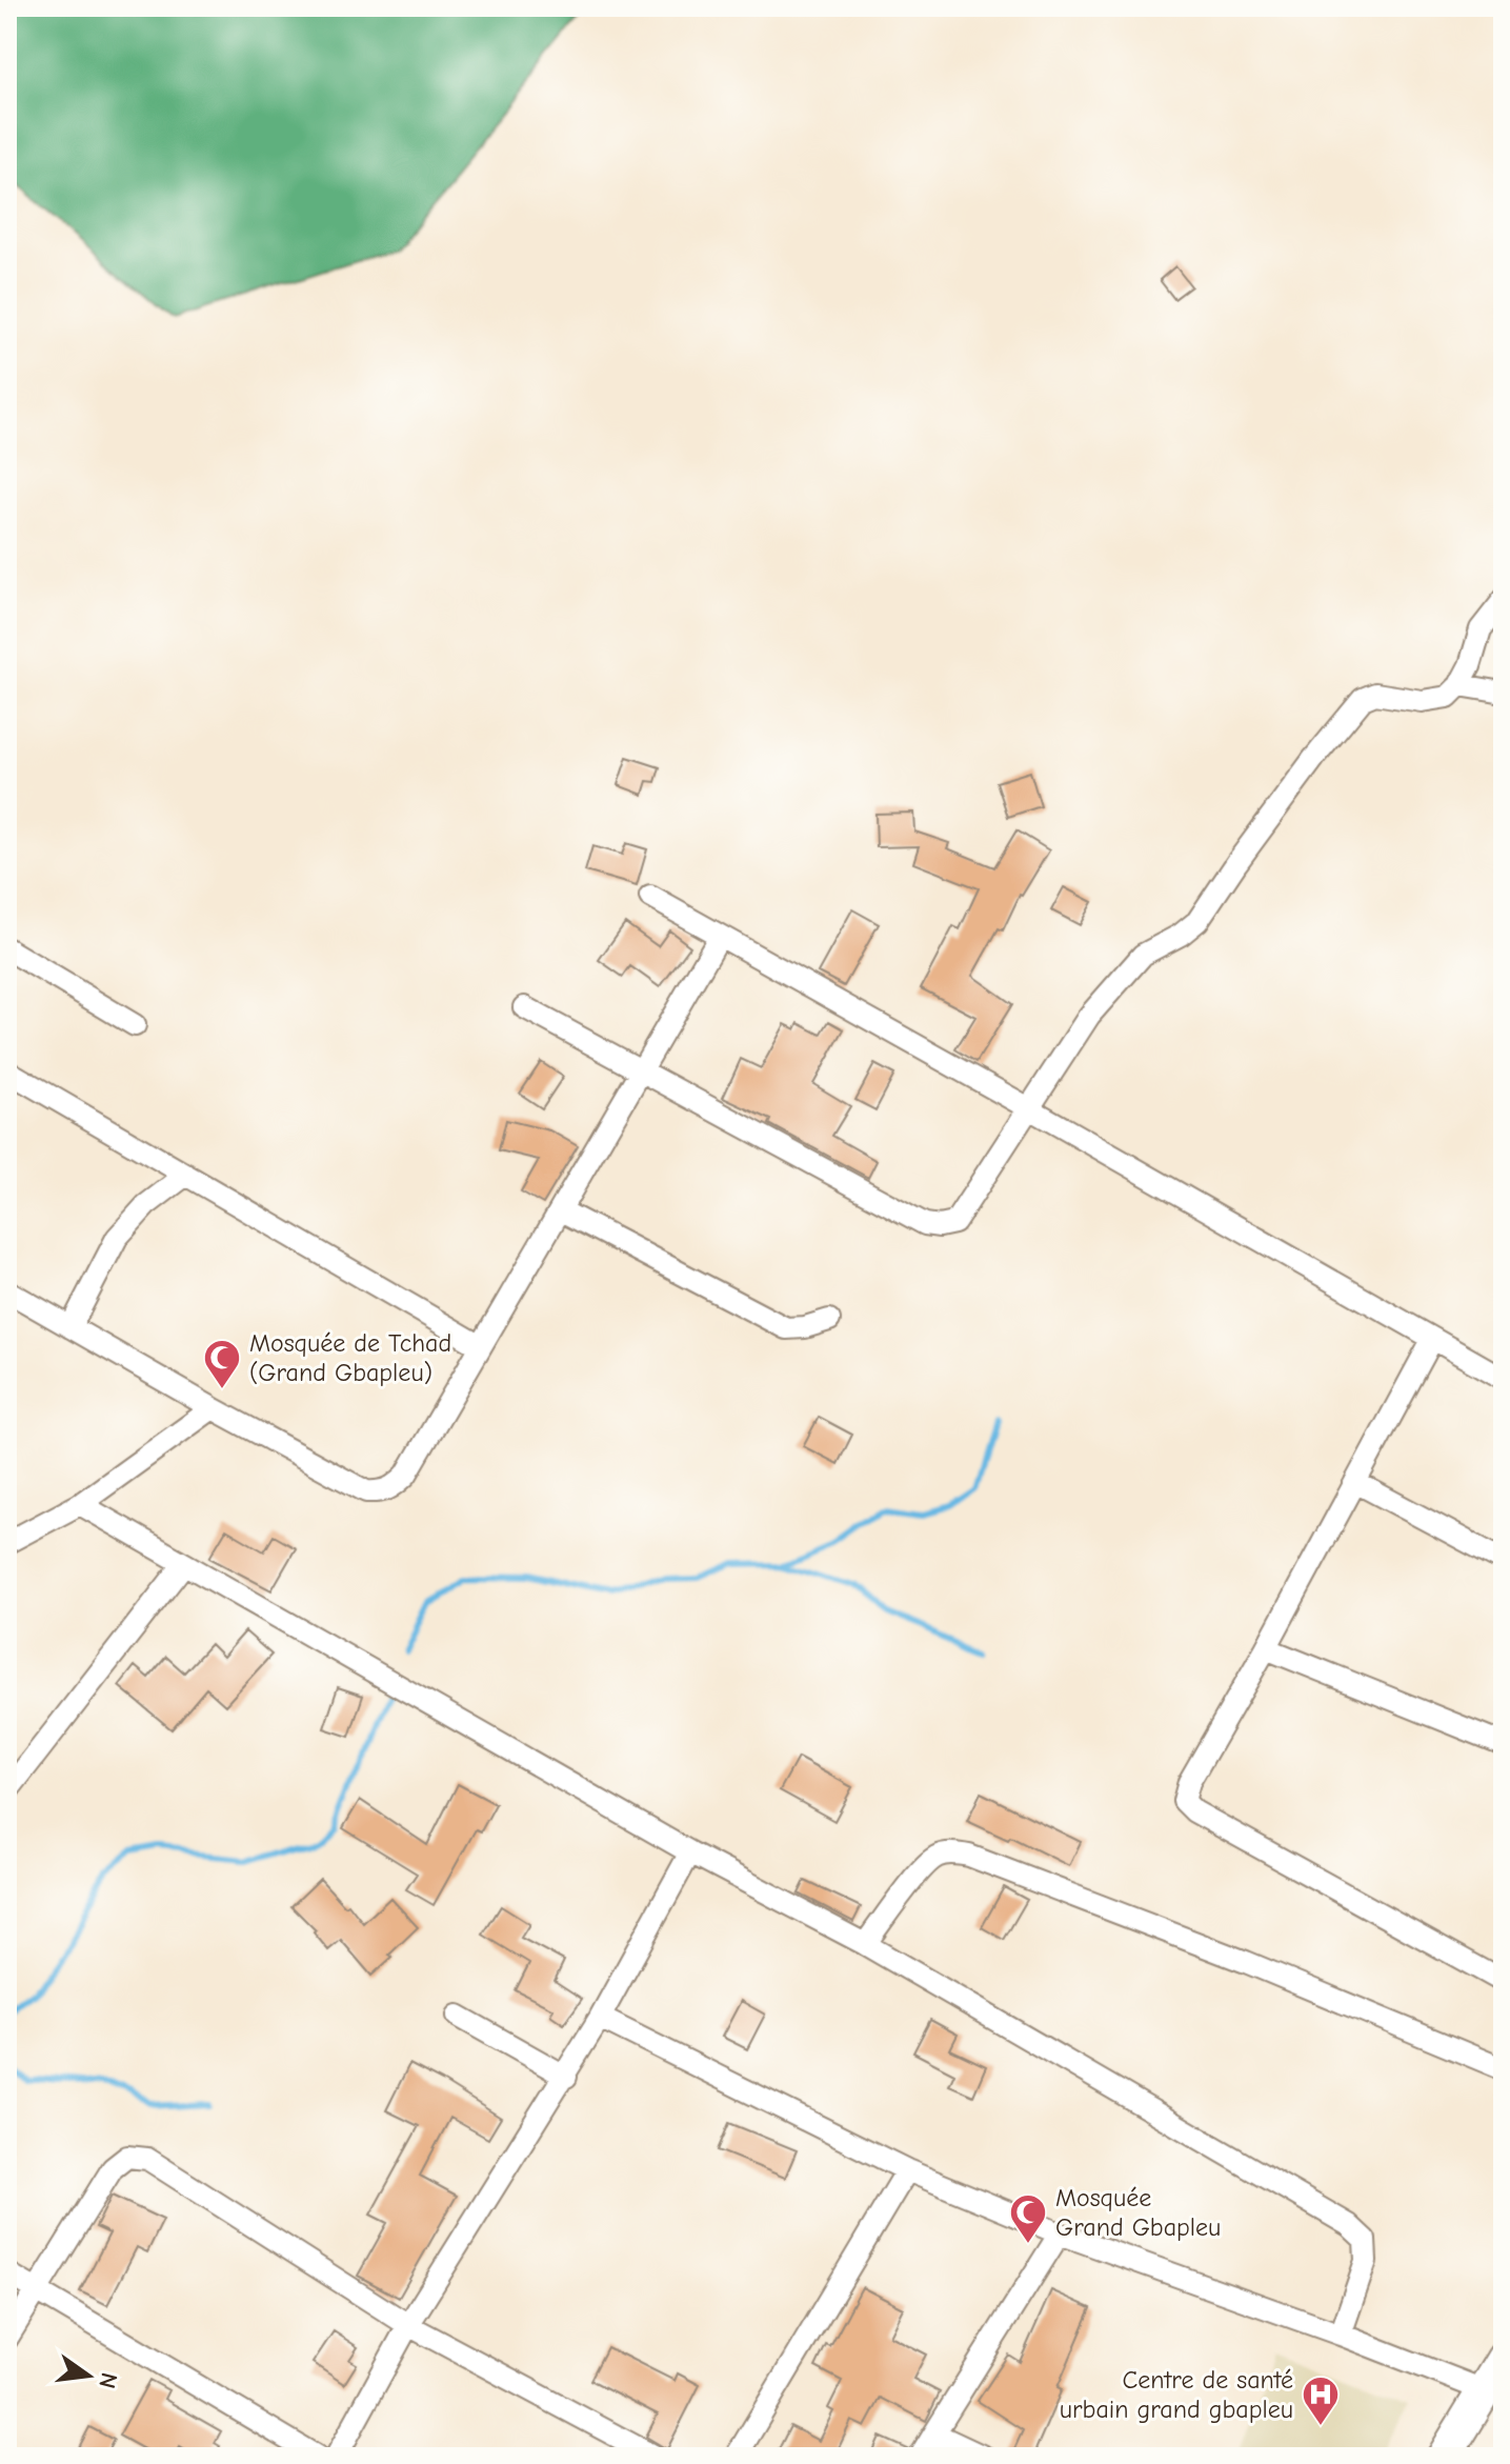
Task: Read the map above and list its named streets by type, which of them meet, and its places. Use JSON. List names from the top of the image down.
{
  "places": {
    "mosque": ["Mosquée de Tchad (Grand Gbapleu)", "Mosquée Grand Gbapleu"],
    "hospital": ["Centre de santé urbain grand gbapleu"]
  },
  "north": "right"
}
